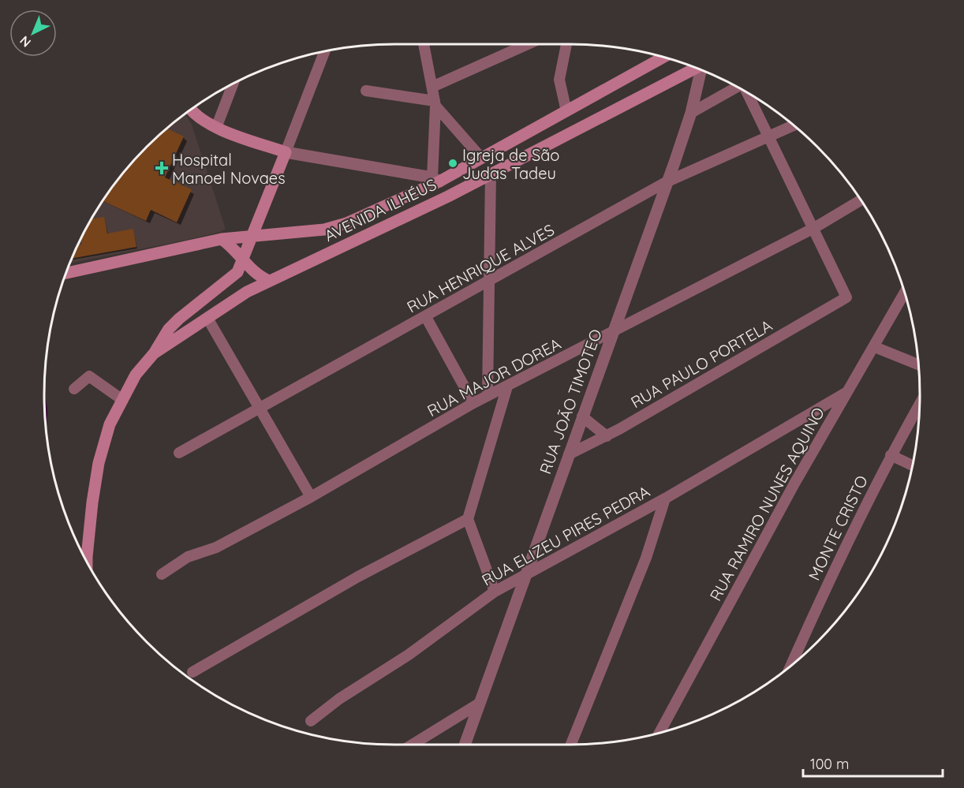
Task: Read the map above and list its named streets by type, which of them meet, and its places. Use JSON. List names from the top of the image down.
{
  "streets": {
    "main road": ["AVENIDA ILHÉUS"],
    "street": [
      "RUA HENRIQUE ALVES",
      "RUA PAULO PORTELA",
      "RUA MAJOR DOREA",
      "RUA JOÃO TIMOTEO",
      "RUA RAMIRO NUNES AQUINO",
      "MONTE CRISTO",
      "RUA ELIZEU PIRES PEDRA"
    ]
  },
  "crossings": [
    ["RUA HENRIQUE ALVES", "RUA JOÃO TIMOTEO"],
    ["RUA PAULO PORTELA", "RUA MAJOR DOREA"],
    ["RUA PAULO PORTELA", "RUA JOÃO TIMOTEO"],
    ["RUA MAJOR DOREA", "RUA JOÃO TIMOTEO"],
    ["RUA JOÃO TIMOTEO", "RUA ELIZEU PIRES PEDRA"],
    ["RUA RAMIRO NUNES AQUINO", "RUA ELIZEU PIRES PEDRA"]
  ],
  "places": {
    "other": ["Igreja de São Judas Tadeu"],
    "health": ["Hospital Manoel Novaes"]
  },
  "scale_bar": "100 m",
  "north": "bottom left"
}
